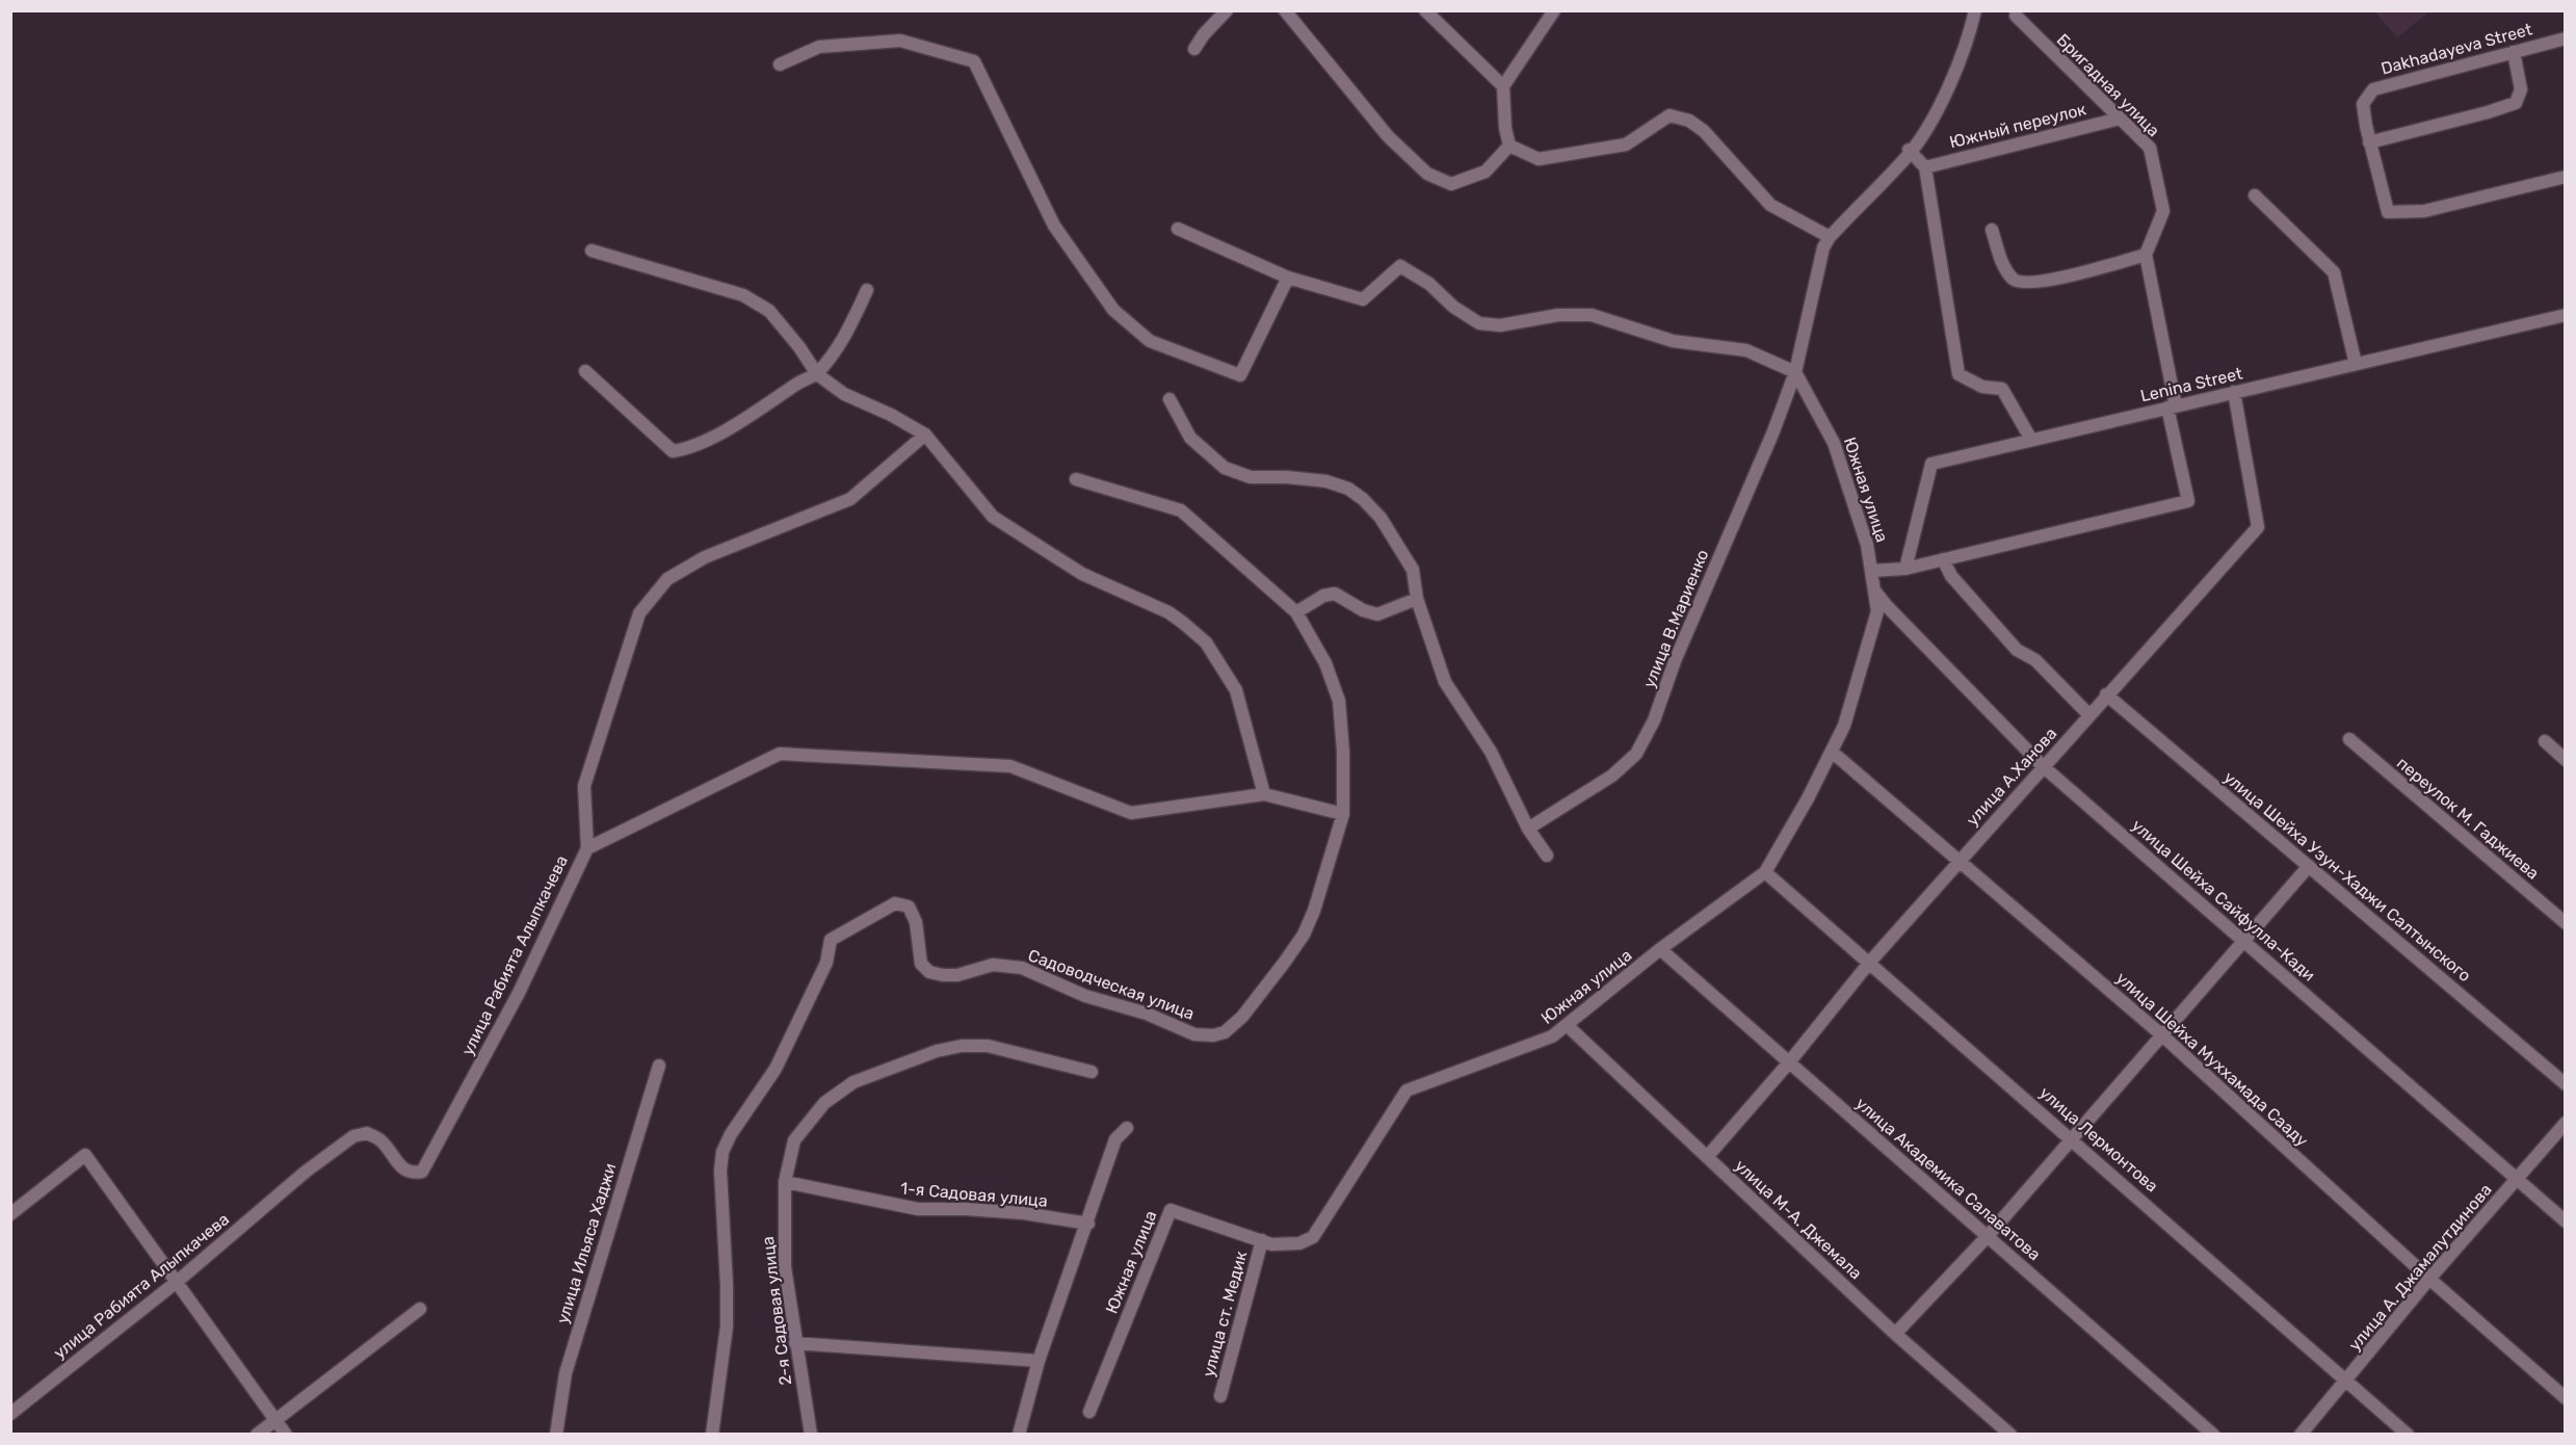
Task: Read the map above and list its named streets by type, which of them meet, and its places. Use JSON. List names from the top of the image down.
{
  "streets": {
    "street": [
      "Dakhadayeva Street",
      "Бригадная улица",
      "Южный переулок",
      "Lenina Street",
      "Южная улица",
      "улица В.Мариенко",
      "улица А.Ханова",
      "переулок М. Гаджиева",
      "улица Шейха Узун-Хаджи Салтынского",
      "улица Шейха Сайфулла-Кади",
      "улица Рабията Алыпкачева",
      "Садоводческая улица",
      "улица Шейха Муххамада Сааду",
      "улица Лермонтова",
      "улица Академика Салаватова",
      "1-я Садовая улица",
      "улица М-А. Джемала",
      "улица Ильяса Хаджи",
      "улица А. Джамалутдинова",
      "2-я Садовая улица",
      "улица ст. Медик"
    ]
  },
  "crossings": [
    ["Бригадная улица", "Южный переулок"],
    ["Lenina Street", "улица А.Ханова"],
    ["Южная улица", "улица В.Мариенко"],
    ["Южная улица", "улица Шейха Сайфулла-Кади"],
    ["Южная улица", "улица Шейха Муххамада Сааду"],
    ["Южная улица", "улица Лермонтова"],
    ["Южная улица", "улица Академика Салаватова"],
    ["Южная улица", "улица М-А. Джемала"],
    ["Южная улица", "улица ст. Медик"],
    ["улица А.Ханова", "улица Шейха Узун-Хаджи Салтынского"],
    ["улица А.Ханова", "улица Шейха Сайфулла-Кади"],
    ["улица А.Ханова", "улица Шейха Муххамада Сааду"],
    ["улица А.Ханова", "улица Лермонтова"],
    ["улица А.Ханова", "улица Академика Салаватова"],
    ["улица А.Ханова", "улица М-А. Джемала"],
    ["улица Шейха Сайфулла-Кади", "улица А. Джамалутдинова"],
    ["улица Шейха Муххамада Сааду", "улица А. Джамалутдинова"],
    ["улица Лермонтова", "улица А. Джамалутдинова"],
    ["1-я Садовая улица", "2-я Садовая улица"]
  ]
}
